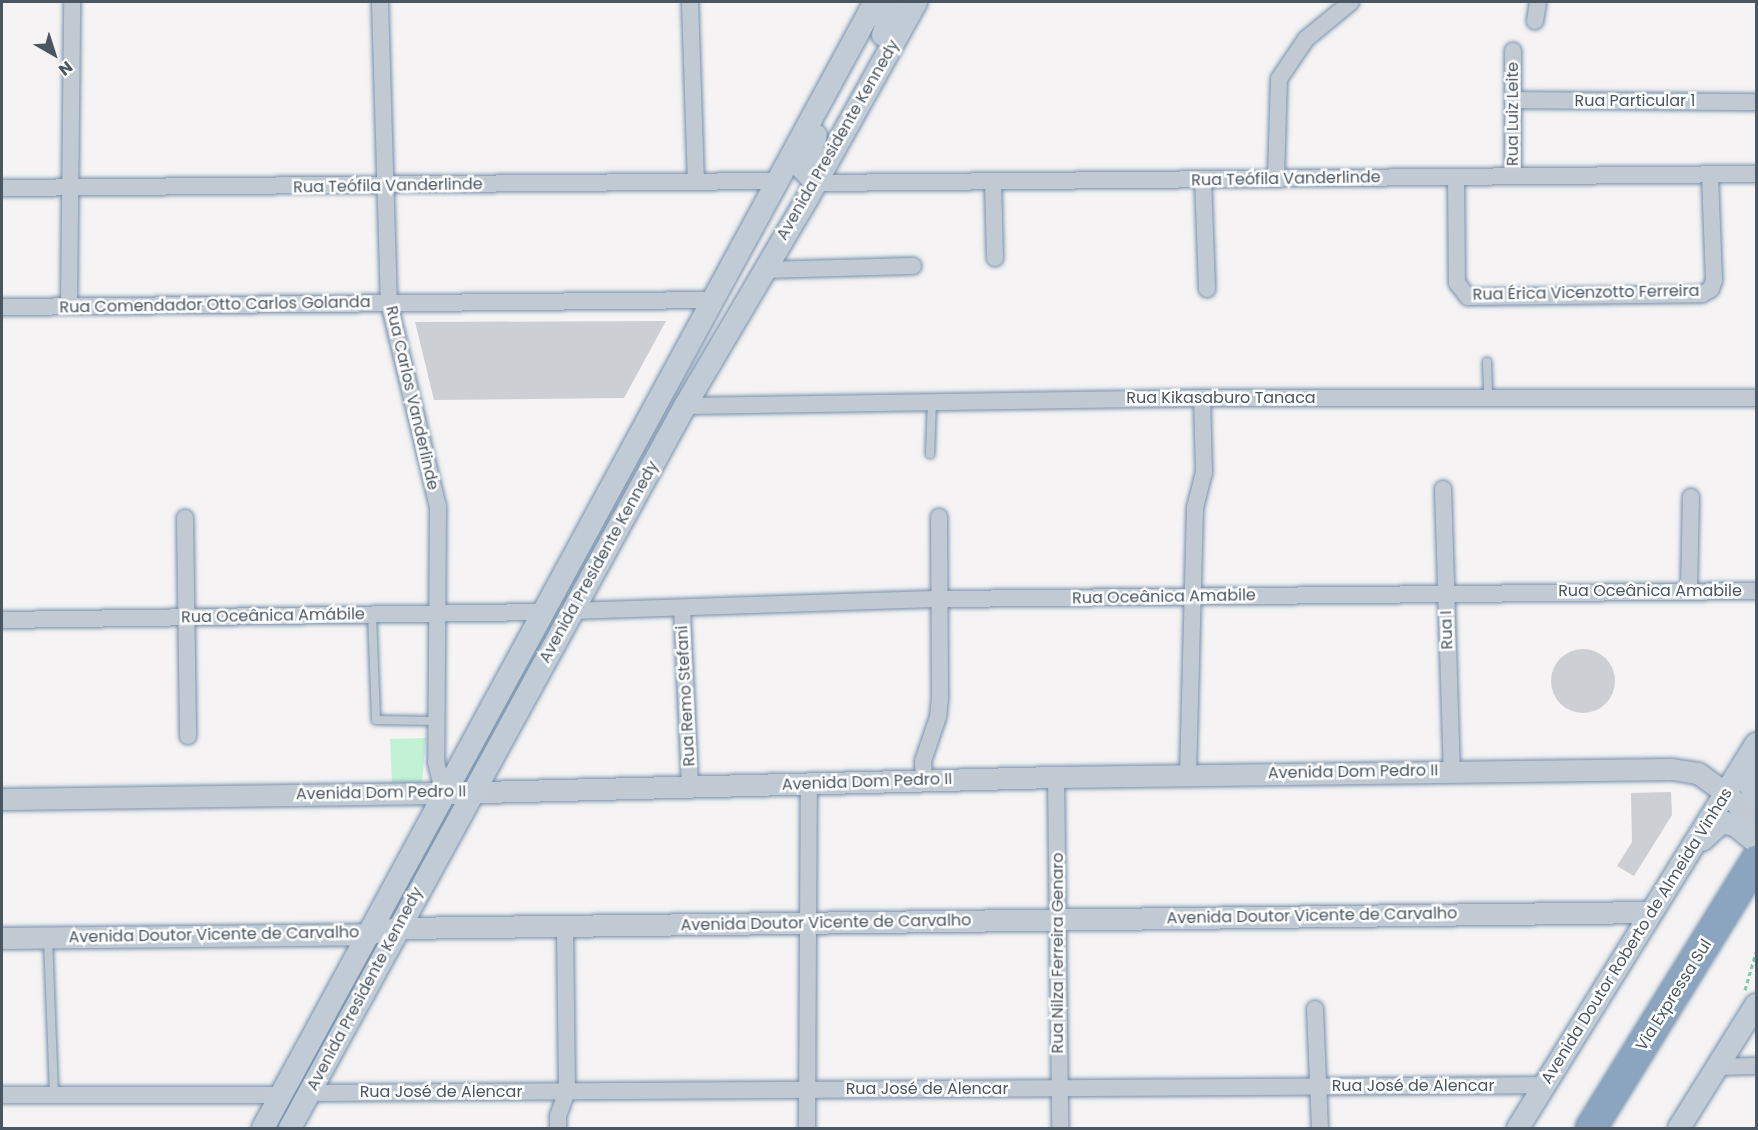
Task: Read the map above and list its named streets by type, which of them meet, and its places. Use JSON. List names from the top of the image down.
{
  "streets": {
    "highway": ["Via Expressa Sul"],
    "main road": ["Avenida Presidente Kennedy", "Avenida Doutor Roberto de Almeida Vinhas"],
    "street": [
      "Rua Particular 1",
      "Rua Luiz Leite",
      "Rua Teófila Vanderlinde",
      "Rua Érica Vicenzotto Ferreira",
      "Rua Comendador Otto Carlos Golanda",
      "Rua Carlos Vanderlinde",
      "Rua Kikasaburo Tanaca",
      "Rua Oceânica Amabile",
      "Rua Oceânica Amábile",
      "Rua I",
      "Rua Remo Stefani",
      "Avenida Dom Pedro II",
      "Avenida Doutor Vicente de Carvalho",
      "Rua Nilza Ferreira Genaro",
      "Rua José de Alencar"
    ]
  },
  "crossings": [
    ["Rua Particular 1", "Rua Luiz Leite"],
    ["Rua Luiz Leite", "Rua Teófila Vanderlinde"],
    ["Avenida Presidente Kennedy", "Rua Teófila Vanderlinde"],
    ["Avenida Presidente Kennedy", "Rua Comendador Otto Carlos Golanda"],
    ["Avenida Presidente Kennedy", "Rua Carlos Vanderlinde"],
    ["Avenida Presidente Kennedy", "Rua Kikasaburo Tanaca"],
    ["Avenida Presidente Kennedy", "Rua Oceânica Amabile"],
    ["Avenida Presidente Kennedy", "Rua Oceânica Amábile"],
    ["Avenida Presidente Kennedy", "Avenida Dom Pedro II"],
    ["Avenida Presidente Kennedy", "Avenida Doutor Vicente de Carvalho"],
    ["Avenida Presidente Kennedy", "Rua José de Alencar"],
    ["Rua Teófila Vanderlinde", "Rua Érica Vicenzotto Ferreira"],
    ["Rua Teófila Vanderlinde", "Rua Carlos Vanderlinde"],
    ["Rua Comendador Otto Carlos Golanda", "Rua Carlos Vanderlinde"],
    ["Rua Carlos Vanderlinde", "Rua Oceânica Amábile"],
    ["Rua Carlos Vanderlinde", "Avenida Dom Pedro II"],
    ["Rua Oceânica Amabile", "Rua I"],
    ["Rua Oceânica Amabile", "Rua Remo Stefani"],
    ["Rua I", "Avenida Dom Pedro II"],
    ["Rua Remo Stefani", "Avenida Dom Pedro II"],
    ["Avenida Dom Pedro II", "Avenida Doutor Roberto de Almeida Vinhas"],
    ["Avenida Dom Pedro II", "Rua Nilza Ferreira Genaro"],
    ["Avenida Doutor Vicente de Carvalho", "Avenida Doutor Roberto de Almeida Vinhas"],
    ["Avenida Doutor Vicente de Carvalho", "Rua Nilza Ferreira Genaro"],
    ["Avenida Doutor Roberto de Almeida Vinhas", "Rua José de Alencar"],
    ["Rua Nilza Ferreira Genaro", "Rua José de Alencar"]
  ],
  "north": "bottom right"
}
